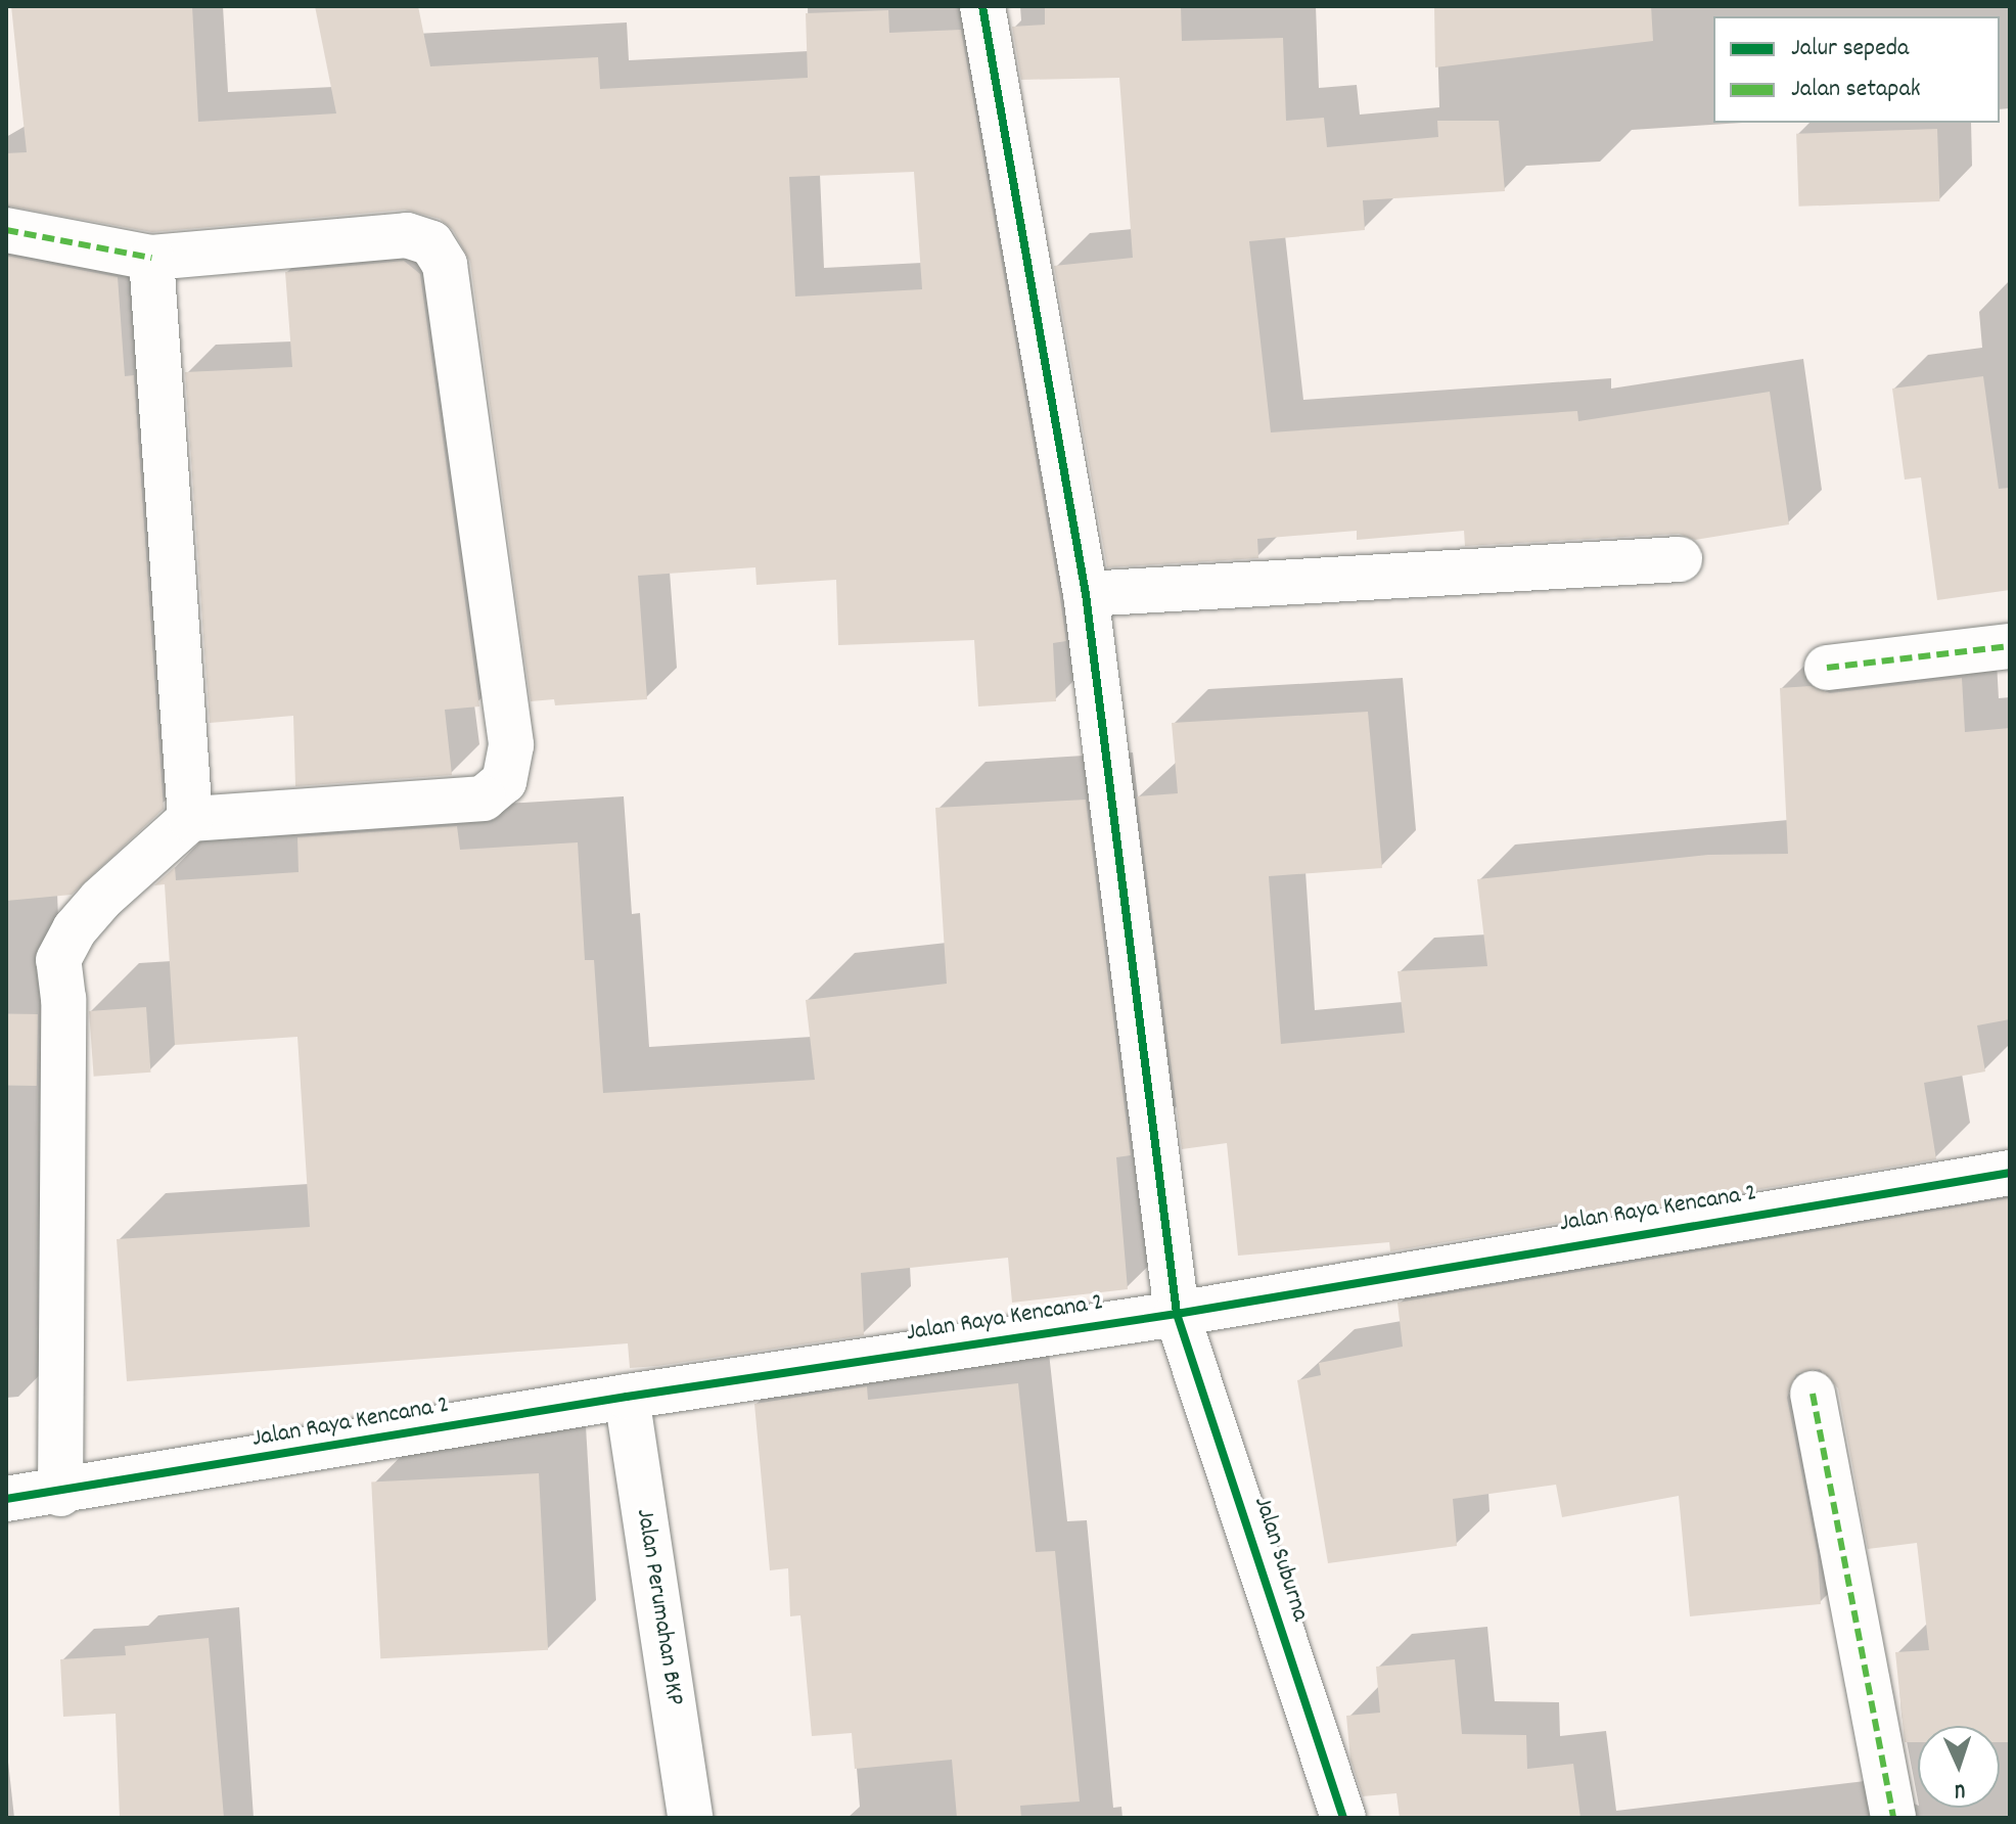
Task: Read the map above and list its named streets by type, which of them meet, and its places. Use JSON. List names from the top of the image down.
{
  "streets": {
    "street": ["Jalan Raya Kencana 2", "Jalan Suburna", "Jalan Perumahan BKP"]
  },
  "crossings": [
    ["Jalan Raya Kencana 2", "Jalan Suburna"],
    ["Jalan Raya Kencana 2", "Jalan Perumahan BKP"]
  ],
  "legend": ["Jalur sepeda", "Jalan setapak"],
  "north": "bottom"
}
